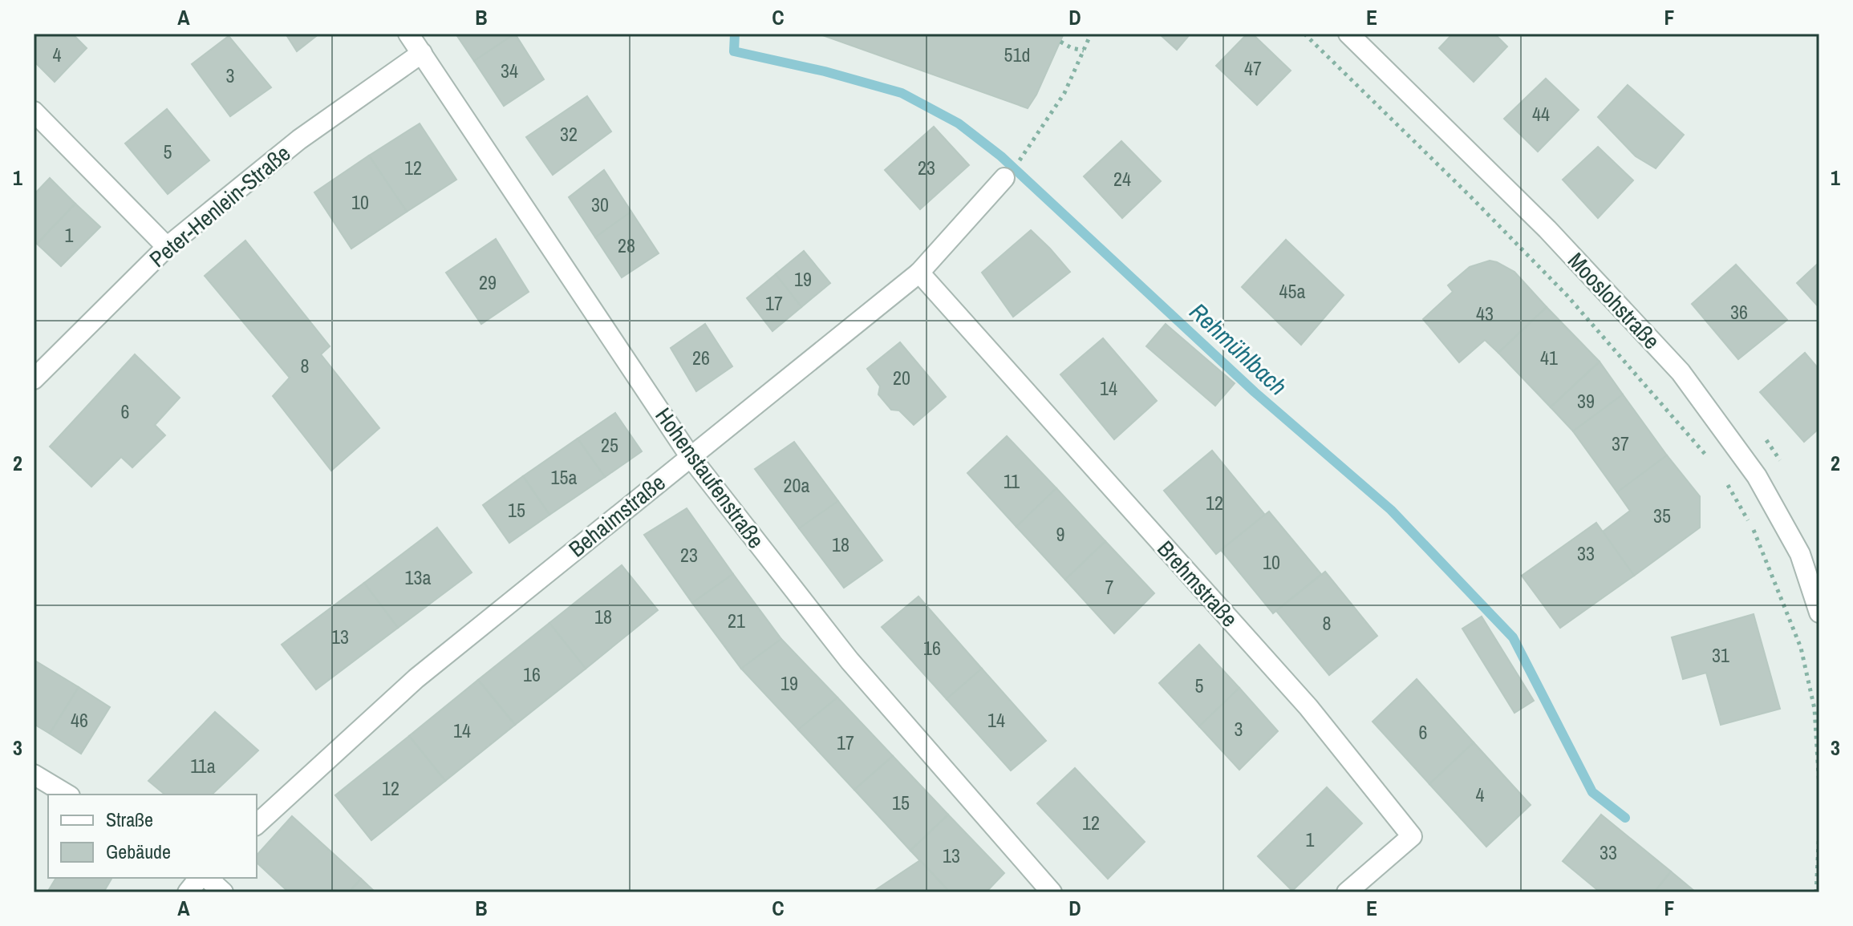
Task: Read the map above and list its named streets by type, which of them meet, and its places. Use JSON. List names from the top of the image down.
{
  "streets": {
    "street": [
      "Peter-Henlein-Straße",
      "Mooslohstraße",
      "Hohenstaufenstraße",
      "Behaimstraße",
      "Brehmstraße"
    ]
  },
  "crossings": [
    ["Peter-Henlein-Straße", "Hohenstaufenstraße"],
    ["Hohenstaufenstraße", "Behaimstraße"],
    ["Behaimstraße", "Brehmstraße"]
  ],
  "water": ["Rehmühlbach"],
  "house_numbers": [
    "4",
    "51d",
    "47",
    "34",
    "3",
    "44",
    "32",
    "5",
    "12",
    "23",
    "24",
    "10",
    "30",
    "1",
    "28",
    "19",
    "29",
    "45a",
    "17",
    "36",
    "43",
    "26",
    "41",
    "8",
    "20",
    "14",
    "39",
    "6",
    "37",
    "25",
    "15a",
    "11",
    "20a",
    "12",
    "15",
    "35",
    "9",
    "18",
    "33",
    "23",
    "10",
    "13a",
    "7",
    "18",
    "21",
    "8",
    "13",
    "16",
    "31",
    "16",
    "19",
    "5",
    "46",
    "14",
    "3",
    "14",
    "6",
    "17",
    "11a",
    "12",
    "4",
    "15",
    "12",
    "1",
    "33",
    "13"
  ],
  "legend": ["Straße", "Gebäude"],
  "grid": {
    "columns": [
      "A",
      "B",
      "C",
      "D",
      "E",
      "F"
    ],
    "rows": ["1", "2", "3"]
  }
}
